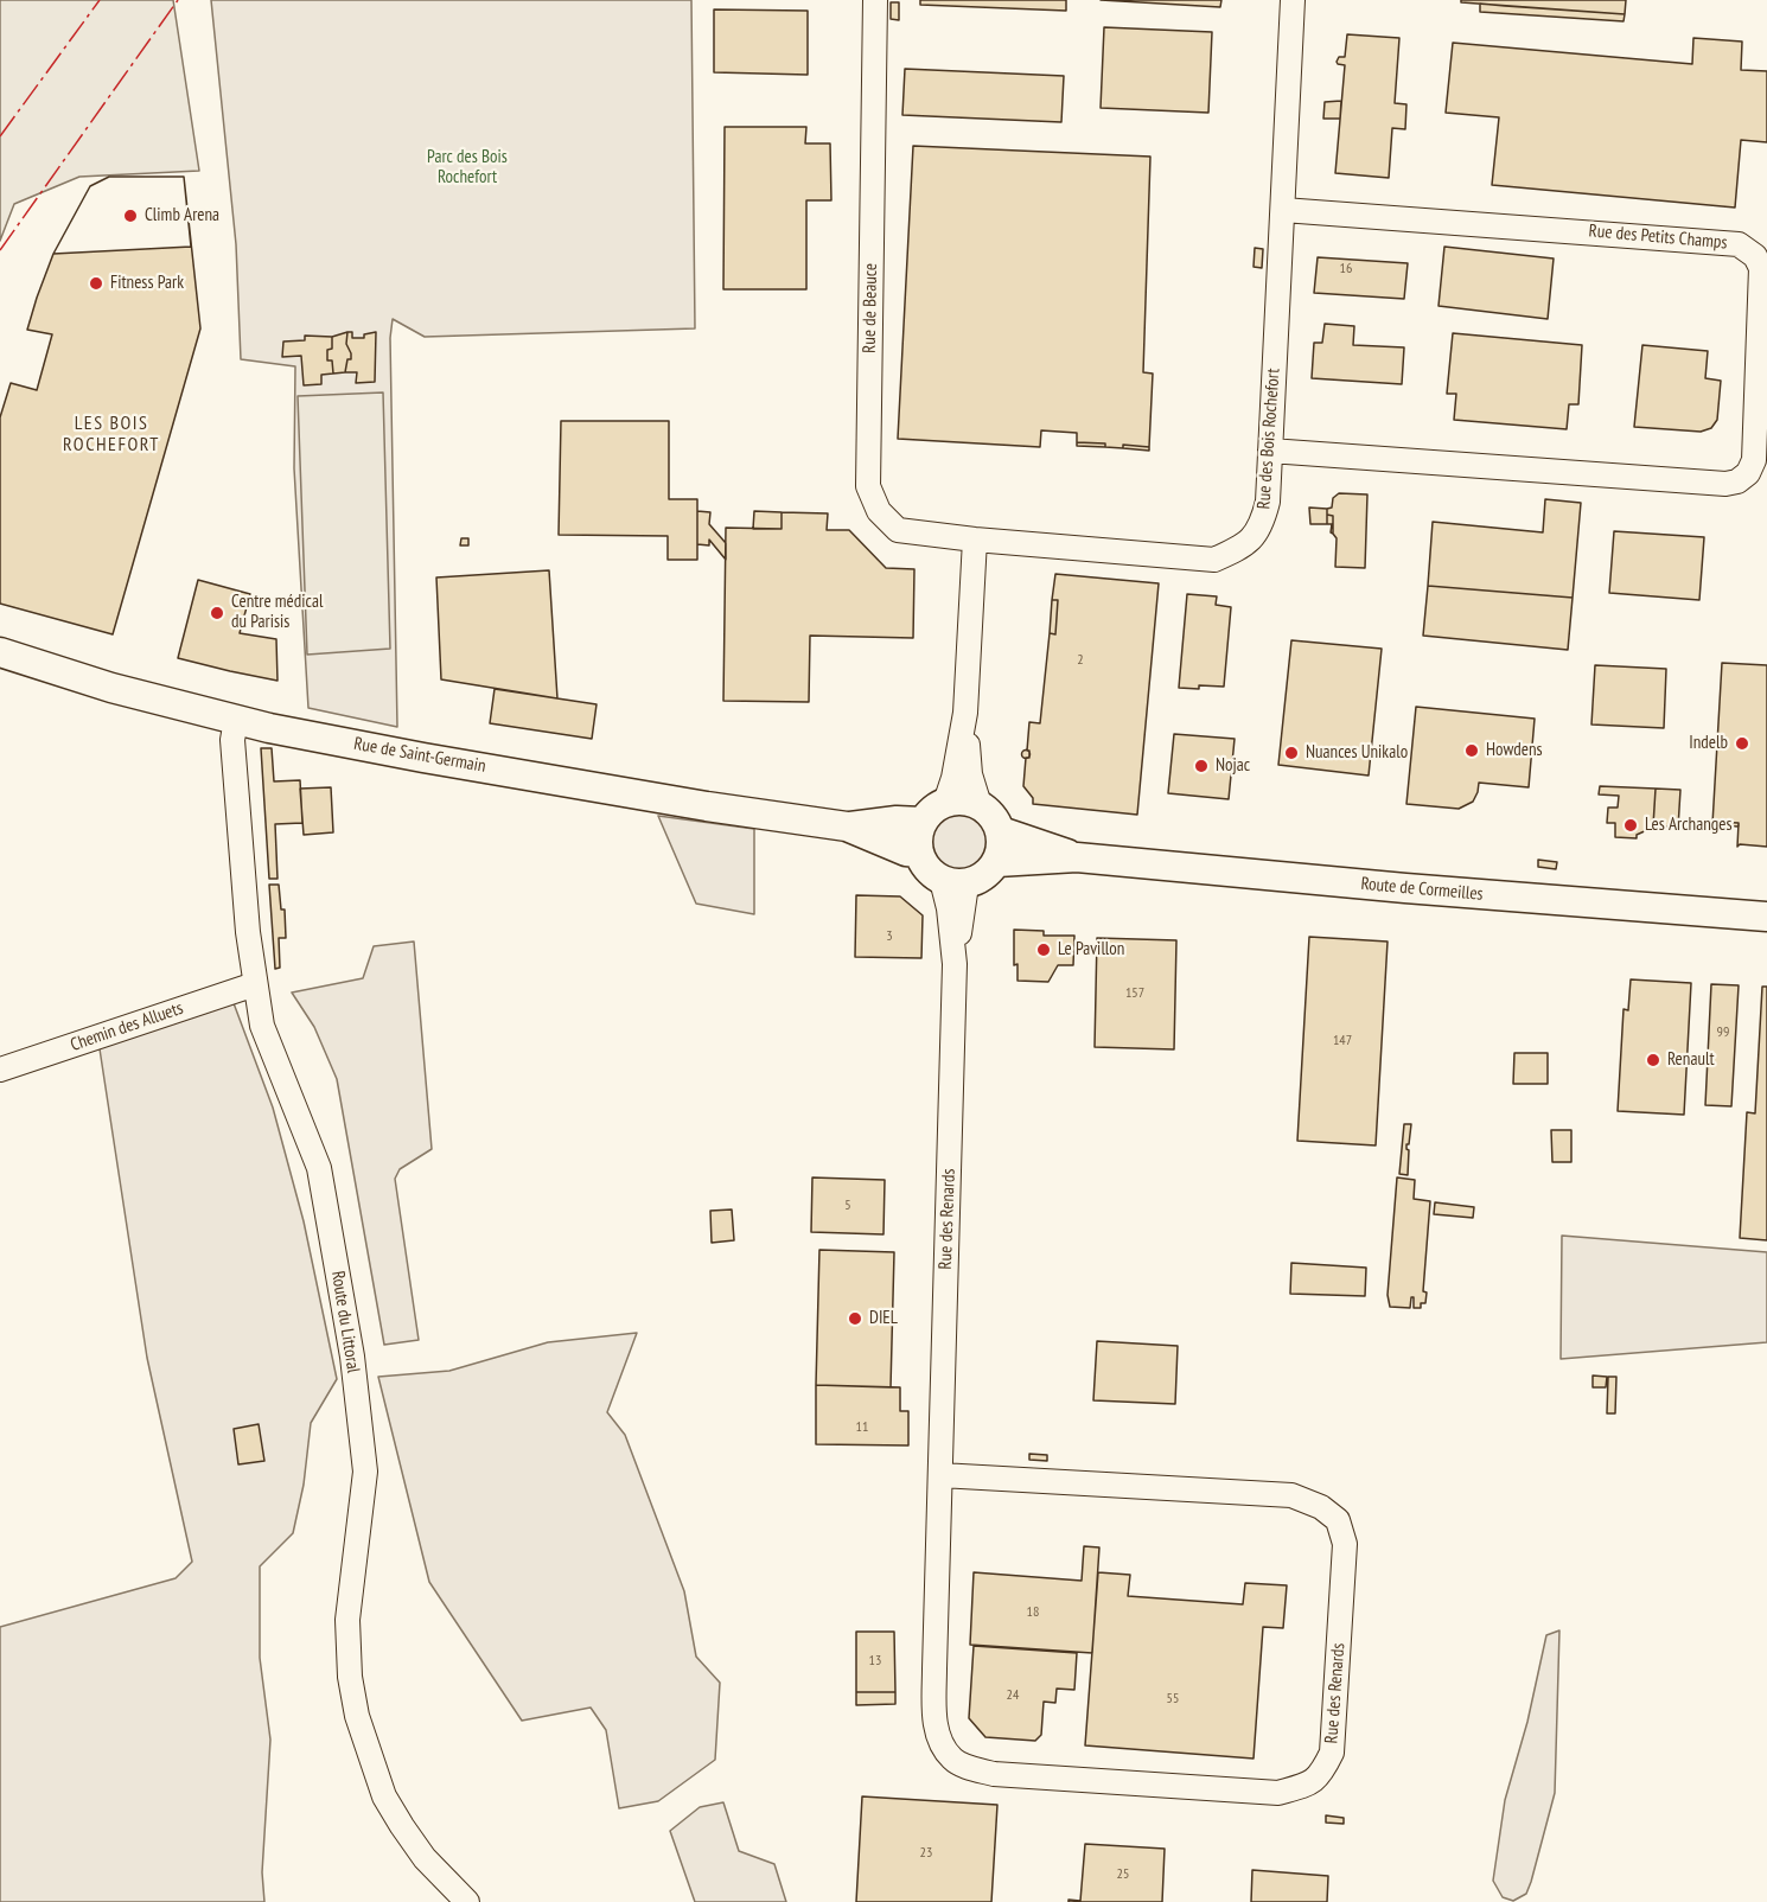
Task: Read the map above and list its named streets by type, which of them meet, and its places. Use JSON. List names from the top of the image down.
{
  "streets": {
    "main road": ["Rue de Saint-Germain", "Route de Cormeilles"],
    "street": [
      "Rue des Petits Champs",
      "Rue de Beauce",
      "Rue des Bois Rochefort",
      "Chemin des Alluets",
      "Rue des Renards",
      "Route du Littoral"
    ]
  },
  "crossings": [
    ["Rue des Petits Champs", "Rue des Bois Rochefort"],
    ["Rue de Beauce", "Rue des Bois Rochefort"],
    ["Rue de Saint-Germain", "Route de Cormeilles"],
    ["Rue de Saint-Germain", "Rue des Renards"],
    ["Rue de Saint-Germain", "Route du Littoral"],
    ["Route de Cormeilles", "Rue des Renards"],
    ["Chemin des Alluets", "Route du Littoral"]
  ],
  "districts": ["LES BOIS ROCHEFORT"],
  "parks": ["Parc des Bois Rochefort"],
  "places": [
    "Climb Arena",
    "Fitness Park",
    "Centre médical du Parisis",
    "Indelb",
    "Howdens",
    "Nuances Unikalo",
    "Nojac",
    "Les Archanges",
    "Le Pavillon",
    "Renault",
    "DIEL"
  ],
  "house_numbers": [
    "16",
    "2",
    "3",
    "157",
    "99",
    "147",
    "5",
    "11",
    "18",
    "13",
    "24",
    "55",
    "23",
    "25"
  ]
}
